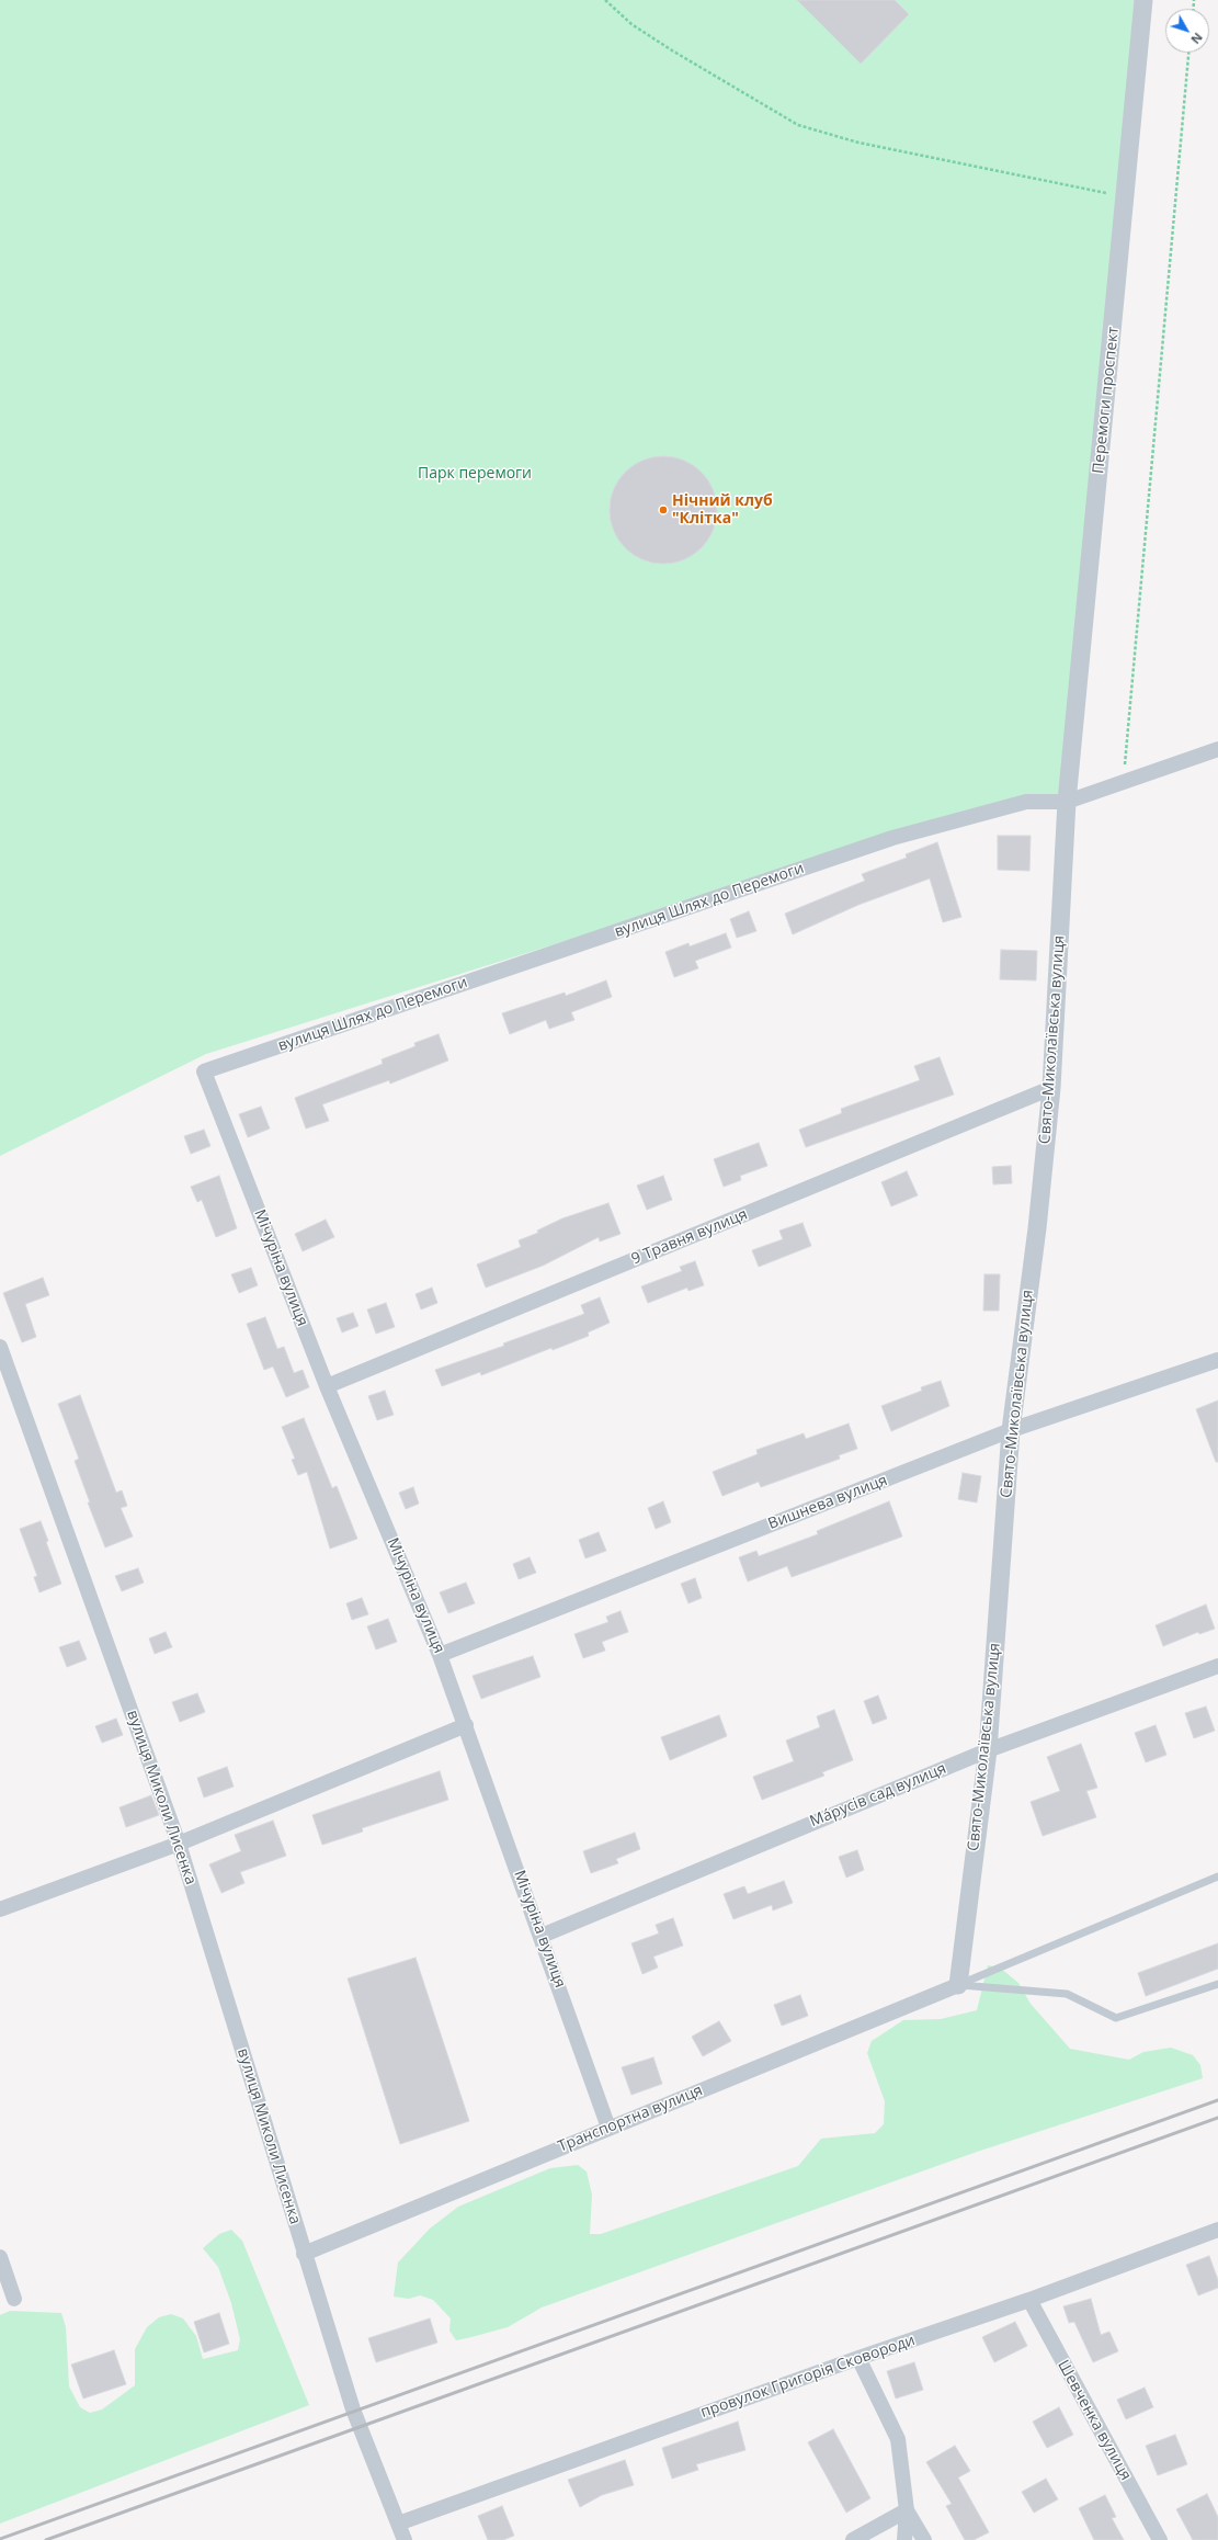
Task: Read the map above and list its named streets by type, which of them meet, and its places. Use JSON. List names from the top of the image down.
{
  "streets": {
    "street": [
      "Перемоги проспект",
      "вулиця Шлях до Перемоги",
      "Свято-Миколаївська вулиця",
      "9 Травня вулиця",
      "Мічуріна вулиця",
      "Вишнева вулиця",
      "Мáрусів сад вулиця",
      "вулиця Миколи Лисенка",
      "Транспортна вулиця",
      "провулок Григорія Сковороди",
      "Шевченка вулиця"
    ]
  },
  "crossings": [
    ["Перемоги проспект", "вулиця Шлях до Перемоги"],
    ["Перемоги проспект", "Свято-Миколаївська вулиця"],
    ["вулиця Шлях до Перемоги", "Свято-Миколаївська вулиця"],
    ["вулиця Шлях до Перемоги", "Мічуріна вулиця"],
    ["Свято-Миколаївська вулиця", "9 Травня вулиця"],
    ["Свято-Миколаївська вулиця", "Вишнева вулиця"],
    ["Свято-Миколаївська вулиця", "Мáрусів сад вулиця"],
    ["Свято-Миколаївська вулиця", "Транспортна вулиця"],
    ["9 Травня вулиця", "Мічуріна вулиця"],
    ["Мічуріна вулиця", "Вишнева вулиця"],
    ["Мічуріна вулиця", "Мáрусів сад вулиця"],
    ["Мічуріна вулиця", "Транспортна вулиця"],
    ["вулиця Миколи Лисенка", "Транспортна вулиця"],
    ["вулиця Миколи Лисенка", "провулок Григорія Сковороди"],
    ["провулок Григорія Сковороди", "Шевченка вулиця"]
  ],
  "parks": ["Парк перемоги"],
  "places": ["Нічний клуб \"Клітка\""],
  "north": "bottom right"
}
